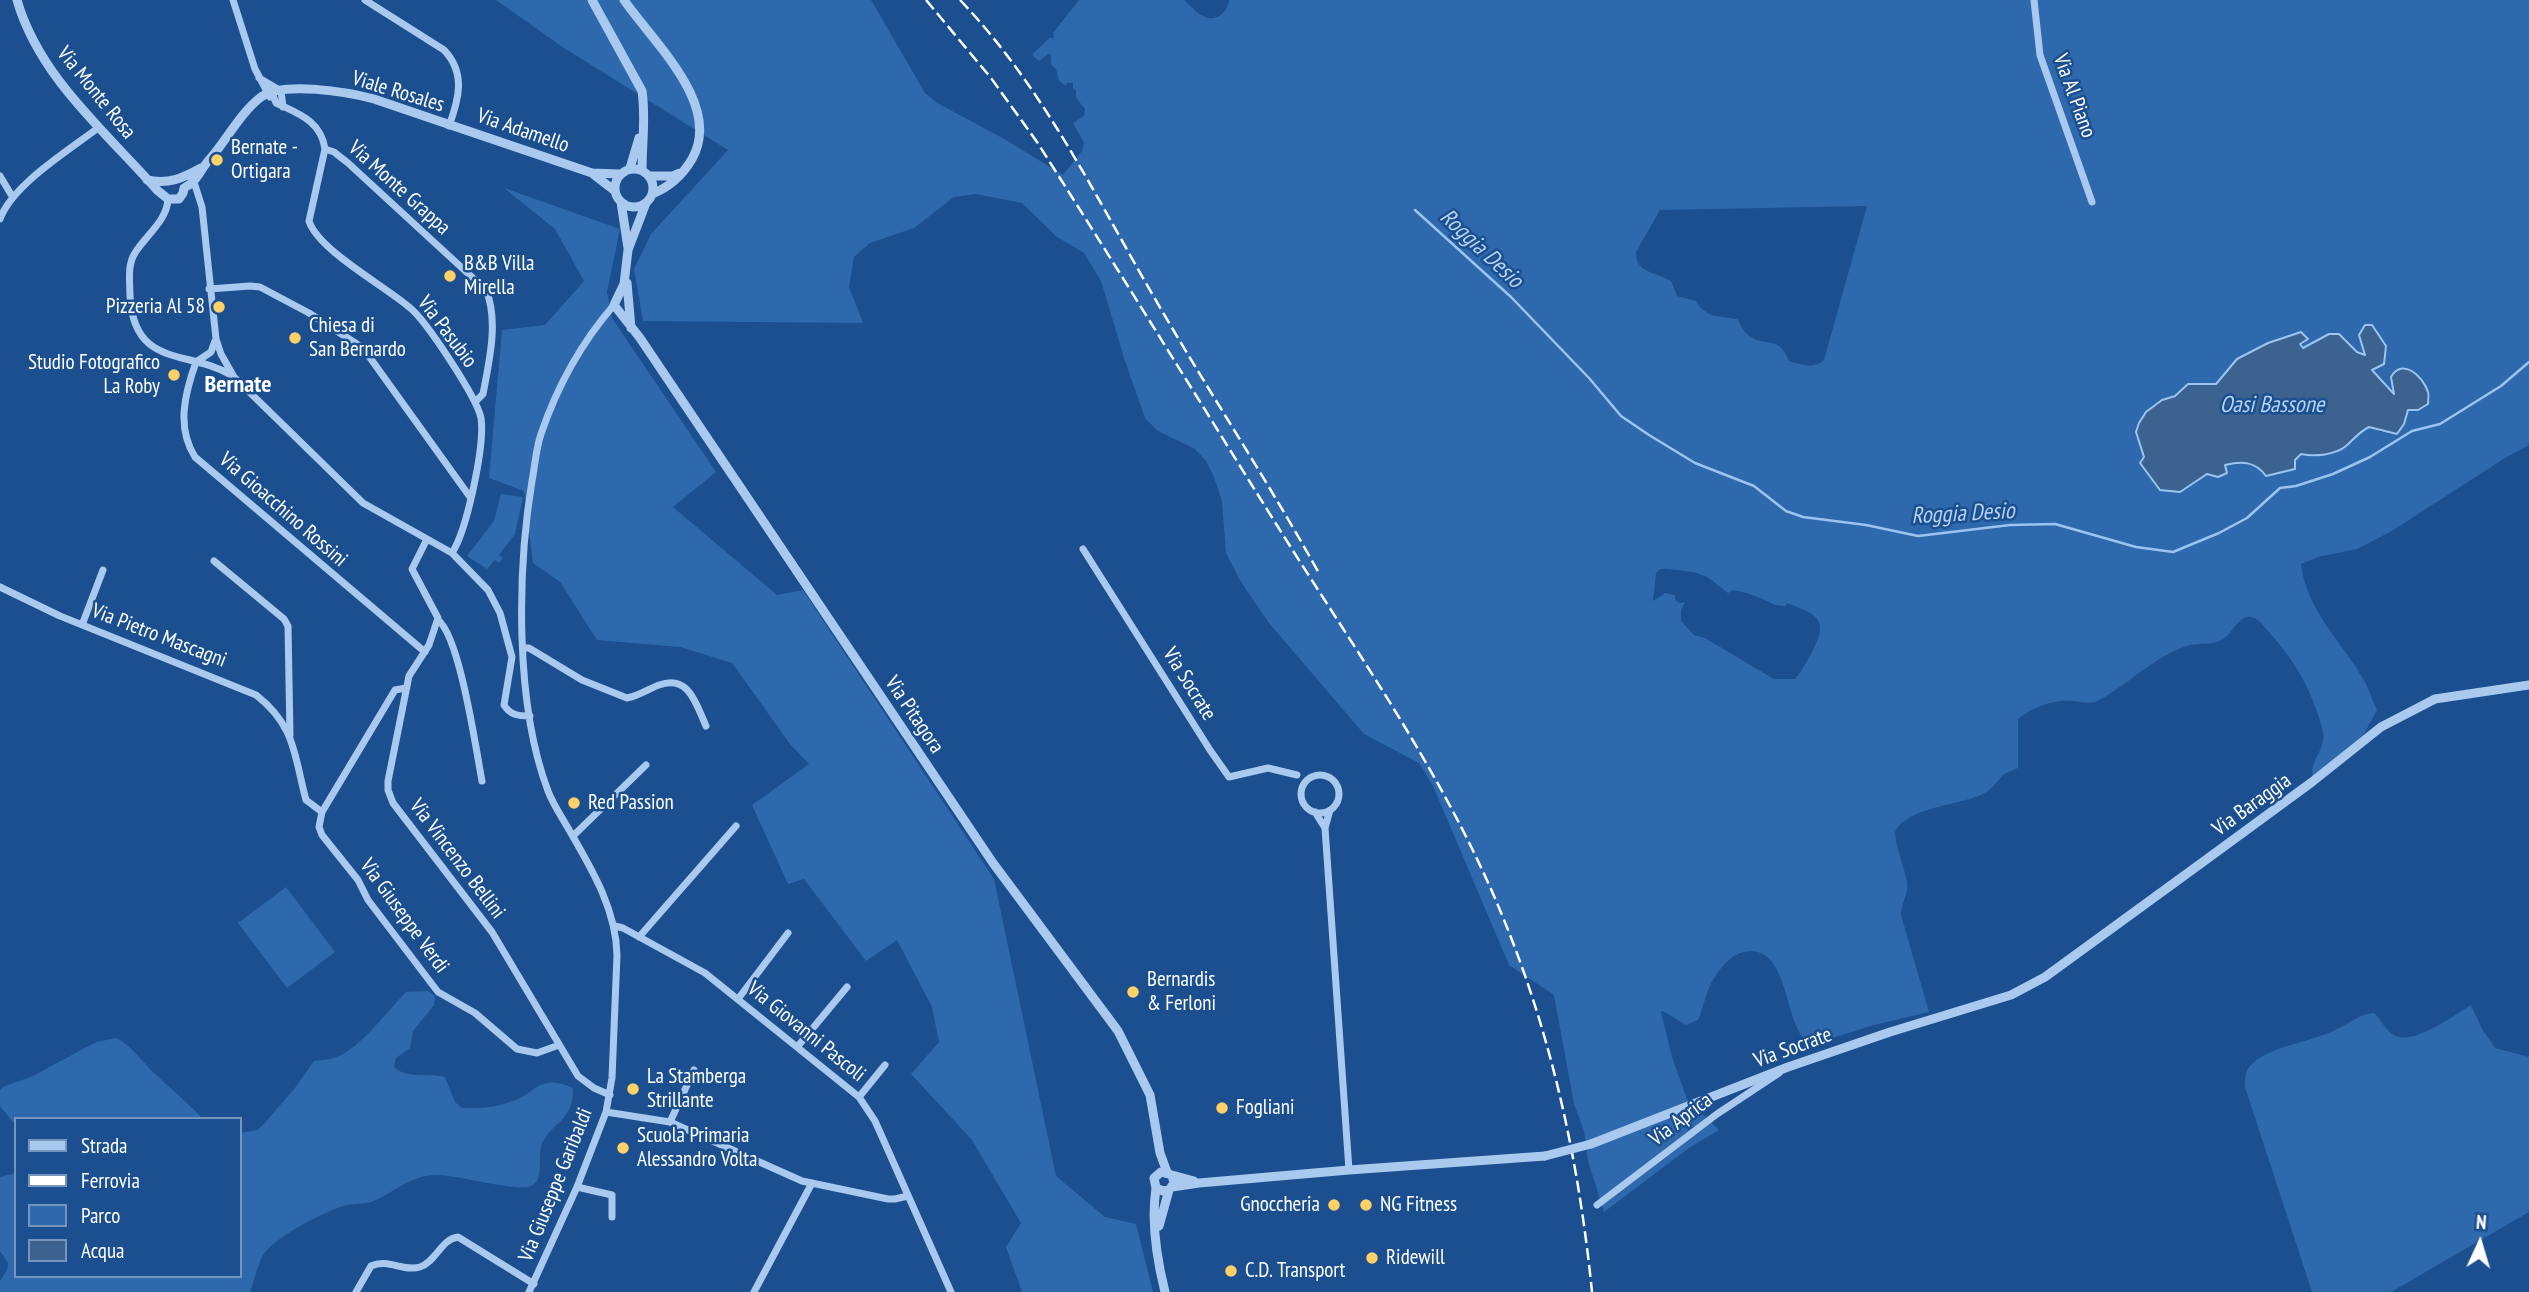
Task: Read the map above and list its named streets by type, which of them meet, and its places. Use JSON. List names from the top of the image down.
{
  "streets": {
    "street": [
      "Viale Rosales",
      "Via Monte Rosa",
      "Via Al Piano",
      "Via Adamello",
      "Via Monte Grappa",
      "Via Pasubio",
      "Via Gioacchino Rossini",
      "Via Pietro Mascagni",
      "Via Socrate",
      "Via Pitagora",
      "Via Baraggia",
      "Via Vincenzo Bellini",
      "Via Giuseppe Verdi",
      "Via Giovanni Pascoli",
      "Via Aprica",
      "Via Giuseppe Garibaldi"
    ]
  },
  "crossings": [
    ["Viale Rosales", "Via Adamello"],
    ["Via Adamello", "Via Giuseppe Garibaldi"],
    ["Via Monte Grappa", "Via Pasubio"],
    ["Via Gioacchino Rossini", "Via Vincenzo Bellini"],
    ["Via Pietro Mascagni", "Via Giuseppe Verdi"],
    ["Via Socrate", "Via Baraggia"],
    ["Via Socrate", "Via Aprica"],
    ["Via Pitagora", "Via Giuseppe Garibaldi"],
    ["Via Vincenzo Bellini", "Via Giuseppe Verdi"],
    ["Via Vincenzo Bellini", "Via Giuseppe Garibaldi"],
    ["Via Giovanni Pascoli", "Via Giuseppe Garibaldi"]
  ],
  "districts": ["Bernate"],
  "water": ["Roggia Desio", "Oasi Bassone"],
  "places": [
    "Bernate - Ortigara",
    "B&B Villa Mirella",
    "Pizzeria Al 58",
    "Chiesa di San Bernardo",
    "Studio Fotografico La Roby",
    "Red Passion",
    "Bernardis & Ferloni",
    "La Stamberga Strillante",
    "Fogliani",
    "Scuola Primaria Alessandro Volta",
    "Gnoccheria",
    "NG Fitness",
    "Ridewill",
    "C.D. Transport"
  ],
  "legend": [
    "Strada",
    "Ferrovia",
    "Parco",
    "Acqua"
  ],
  "north": "top"
}
